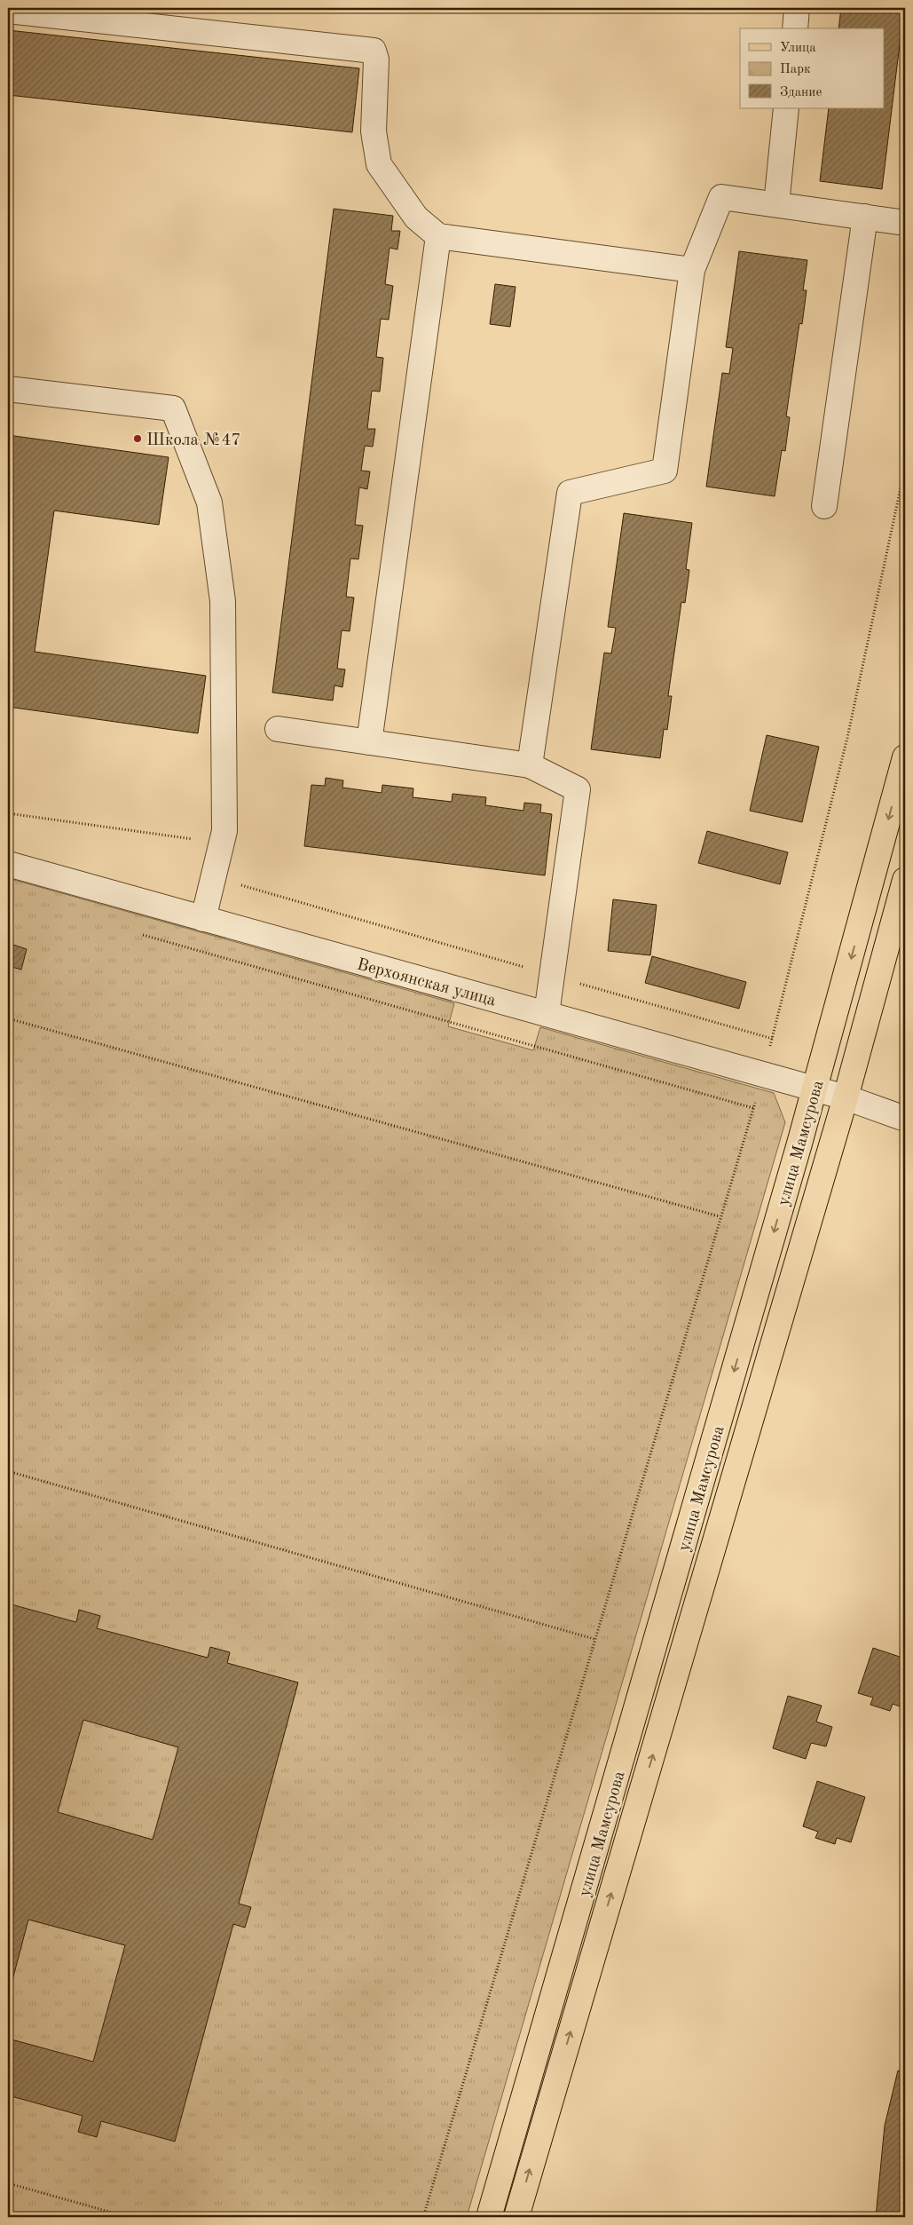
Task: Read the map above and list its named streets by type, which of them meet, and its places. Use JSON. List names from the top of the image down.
{
  "streets": {
    "main road": ["улица Мамсурова"],
    "street": ["Верхоянская улица"]
  },
  "crossings": [
    ["Верхоянская улица", "улица Мамсурова"]
  ],
  "places": ["Школа №47"],
  "legend": ["Улица", "Парк", "Здание"]
}
